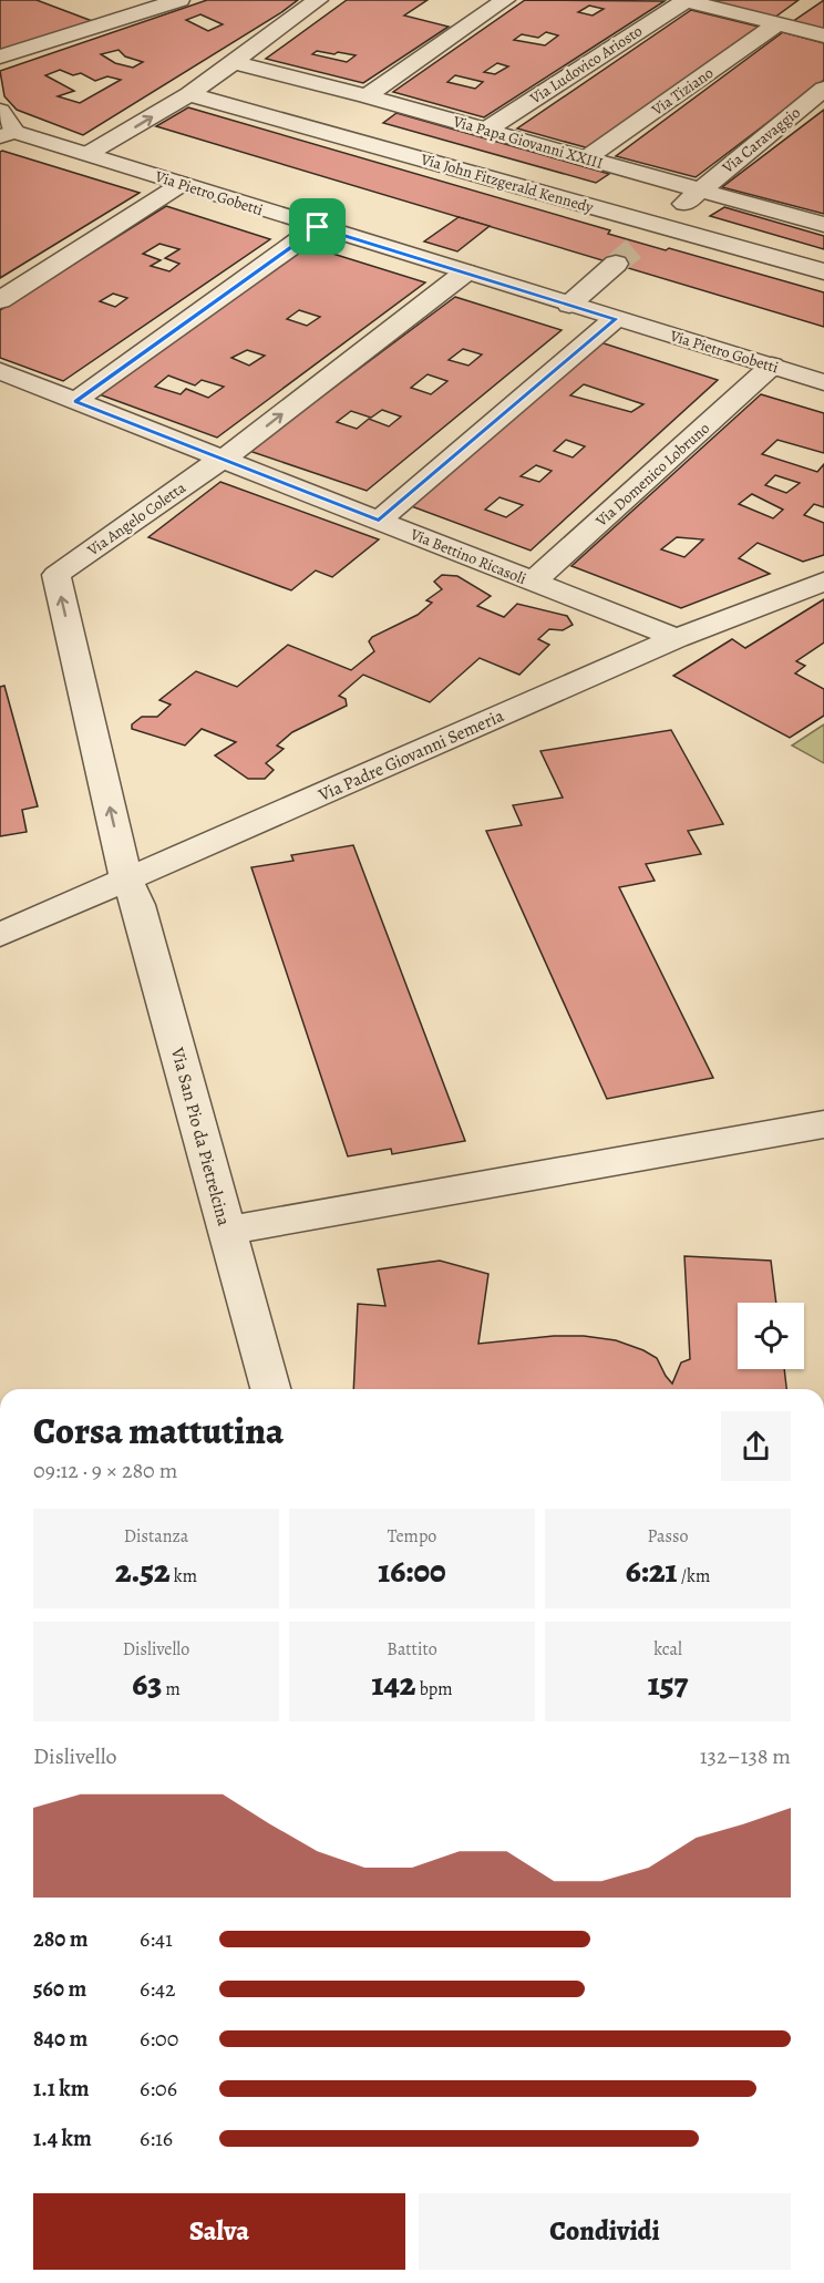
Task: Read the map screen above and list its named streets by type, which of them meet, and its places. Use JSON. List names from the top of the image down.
{
  "streets": {
    "street": [
      "Via Ludovico Ariosto",
      "Via Tiziano",
      "Via Caravaggio",
      "Via Papa Giovanni XXIII",
      "Via John Fitzgerald Kennedy",
      "Via Pietro Gobetti",
      "Via Domenico Lobruno",
      "Via Angelo Coletta",
      "Via Bettino Ricasoli",
      "Via Padre Giovanni Semeria",
      "Via San Pio da Pietrelcina"
    ]
  },
  "crossings": [
    ["Via Ludovico Ariosto", "Via Papa Giovanni XXIII"],
    ["Via Tiziano", "Via Papa Giovanni XXIII"],
    ["Via Caravaggio", "Via Papa Giovanni XXIII"],
    ["Via Caravaggio", "Via John Fitzgerald Kennedy"],
    ["Via Pietro Gobetti", "Via Domenico Lobruno"],
    ["Via Pietro Gobetti", "Via Angelo Coletta"],
    ["Via Domenico Lobruno", "Via Bettino Ricasoli"],
    ["Via Angelo Coletta", "Via Bettino Ricasoli"],
    ["Via Angelo Coletta", "Via Padre Giovanni Semeria"],
    ["Via Angelo Coletta", "Via San Pio da Pietrelcina"],
    ["Via Bettino Ricasoli", "Via Padre Giovanni Semeria"],
    ["Via Padre Giovanni Semeria", "Via San Pio da Pietrelcina"]
  ],
  "page": {
    "heading": ["Corsa mattutina", "09:12 · 9 × 280 m"],
    "stats": [
      ["Distanza", "2.52 km"],
      ["Tempo", "16:00"],
      ["Passo", "6:21 /km"],
      ["Dislivello", "63 m"],
      ["Battito", "142 bpm"],
      ["kcal", "157"]
    ],
    "chart": ["Dislivello", "132–138 m"],
    "list": [
      {
        "name": "280 m",
        "note": "6:41"
      },
      {
        "name": "560 m",
        "note": "6:42"
      },
      {
        "name": "840 m",
        "note": "6:00"
      },
      {
        "name": "1.1 km",
        "note": "6:06"
      },
      {
        "name": "1.4 km",
        "note": "6:16"
      }
    ],
    "buttons": ["Salva", "Condividi"]
  }
}
